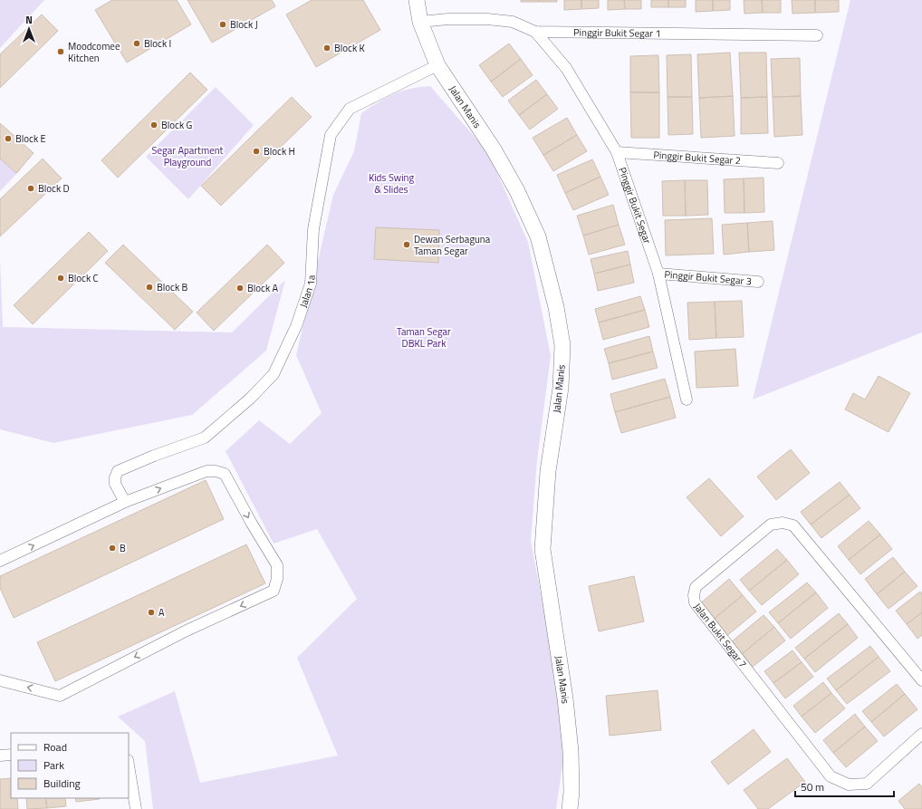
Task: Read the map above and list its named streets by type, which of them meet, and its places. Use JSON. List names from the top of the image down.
{
  "streets": {
    "street": [
      "Pinggir Bukit Segar 1",
      "Jalan Manis",
      "Pinggir Bukit Segar 2",
      "Pinggir Bukit Segar",
      "Pinggir Bukit Segar 3",
      "Jalan 1a",
      "Jalan Bukit Segar 7"
    ]
  },
  "crossings": [
    ["Pinggir Bukit Segar 1", "Jalan Manis"],
    ["Pinggir Bukit Segar 1", "Pinggir Bukit Segar"],
    ["Jalan Manis", "Jalan 1a"],
    ["Pinggir Bukit Segar 2", "Pinggir Bukit Segar"],
    ["Pinggir Bukit Segar", "Pinggir Bukit Segar 3"]
  ],
  "parks": ["Segar Apartment Playground", "Kids Swing & Slides", "Taman Segar DBKL Park"],
  "places": [
    "Block J",
    "Block I",
    "Block K",
    "Moodcomee Kitchen",
    "Block G",
    "Block E",
    "Block H",
    "Block D",
    "Dewan Serbaguna Taman Segar",
    "Block C",
    "Block B",
    "Block A",
    "B",
    "A"
  ],
  "legend": ["Road", "Park", "Building"],
  "scale_bar": "50 m",
  "north": "top"
}
